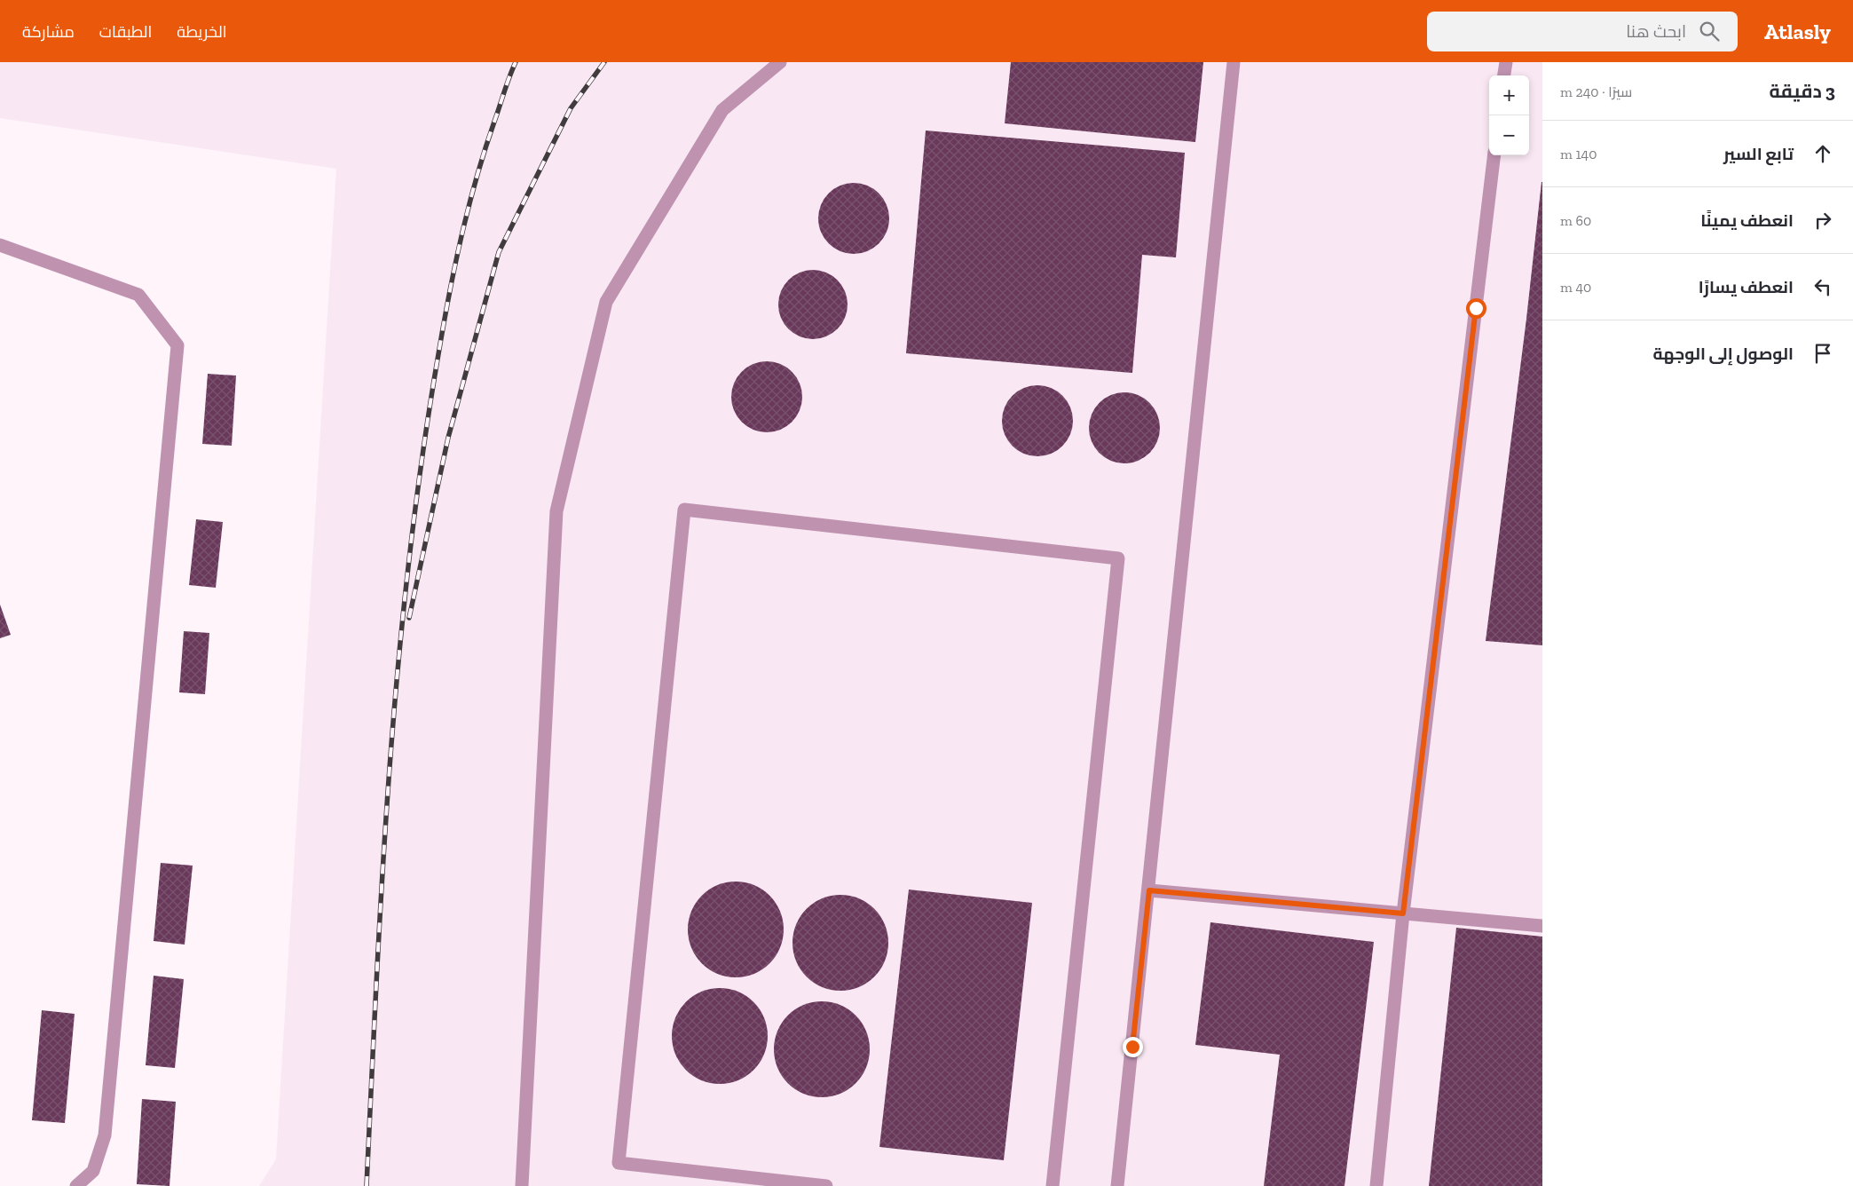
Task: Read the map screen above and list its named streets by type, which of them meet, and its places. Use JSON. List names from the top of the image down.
{
  "page": {
    "header": "Atlasly",
    "search": "ابحث هنا",
    "nav": ["الخريطة", "الطبقات", "مشاركة"],
    "heading": ["3 دقيقة", "سيرًا · 240 m"],
    "map_buttons": ["+", "−"],
    "list": [
      ["تابع السير", "140 m"],
      ["انعطف يمينًا", "60 m"],
      ["انعطف يسارًا", "40 m"],
      "الوصول إلى الوجهة"
    ]
  }
}
